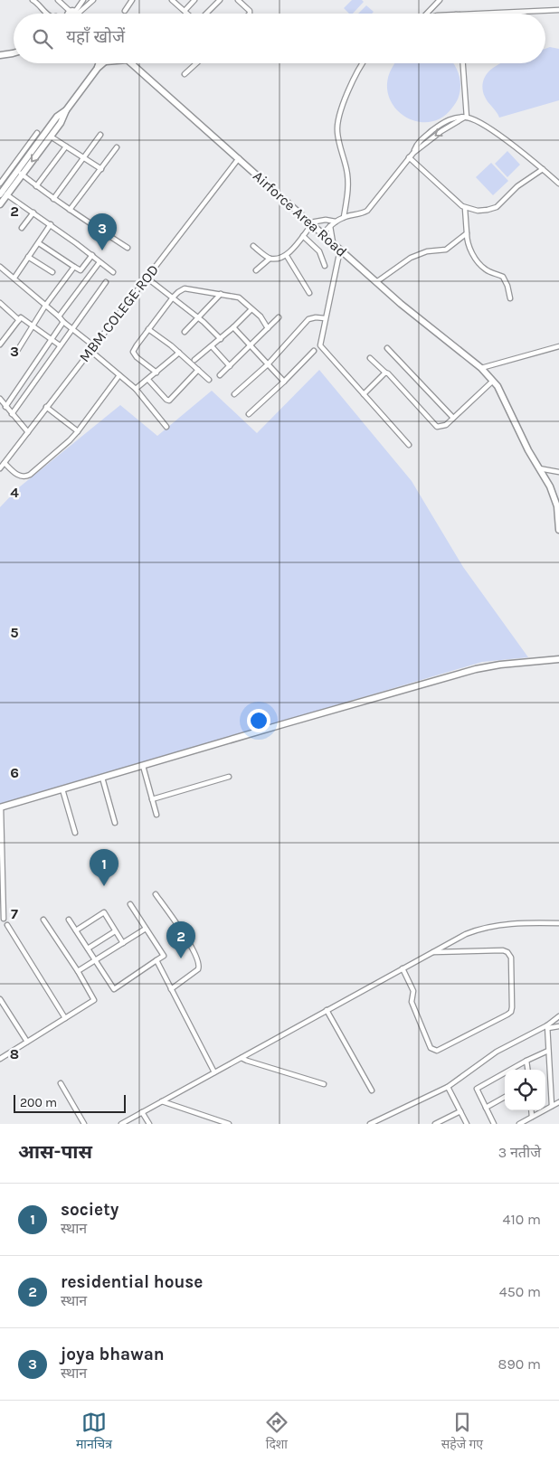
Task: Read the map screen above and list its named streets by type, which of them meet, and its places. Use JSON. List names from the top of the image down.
{
  "streets": {
    "street": ["Airforce Area Road", "MBM COLEGE ROD"]
  },
  "crossings": [
    ["Airforce Area Road", "MBM COLEGE ROD"]
  ],
  "scale_bar": "200 m",
  "page": {
    "search": "यहाँ खोजें",
    "pins": ["3", "1", "2"],
    "scale": "200 m",
    "heading": ["आस-पास", "3 नतीजे"],
    "list": [
      {
        "mark": "1",
        "name": "society",
        "note": "स्थान",
        "value": "410 m"
      },
      {
        "mark": "2",
        "name": "residential house",
        "note": "स्थान",
        "value": "450 m"
      },
      {
        "mark": "3",
        "name": "joya bhawan",
        "note": "स्थान",
        "value": "890 m"
      }
    ],
    "nav": ["मानचित्र", "दिशा", "सहेजे गए"]
  },
  "grid": {
    "rows": [
      "2",
      "3",
      "4",
      "5",
      "6",
      "7",
      "8"
    ]
  }
}
